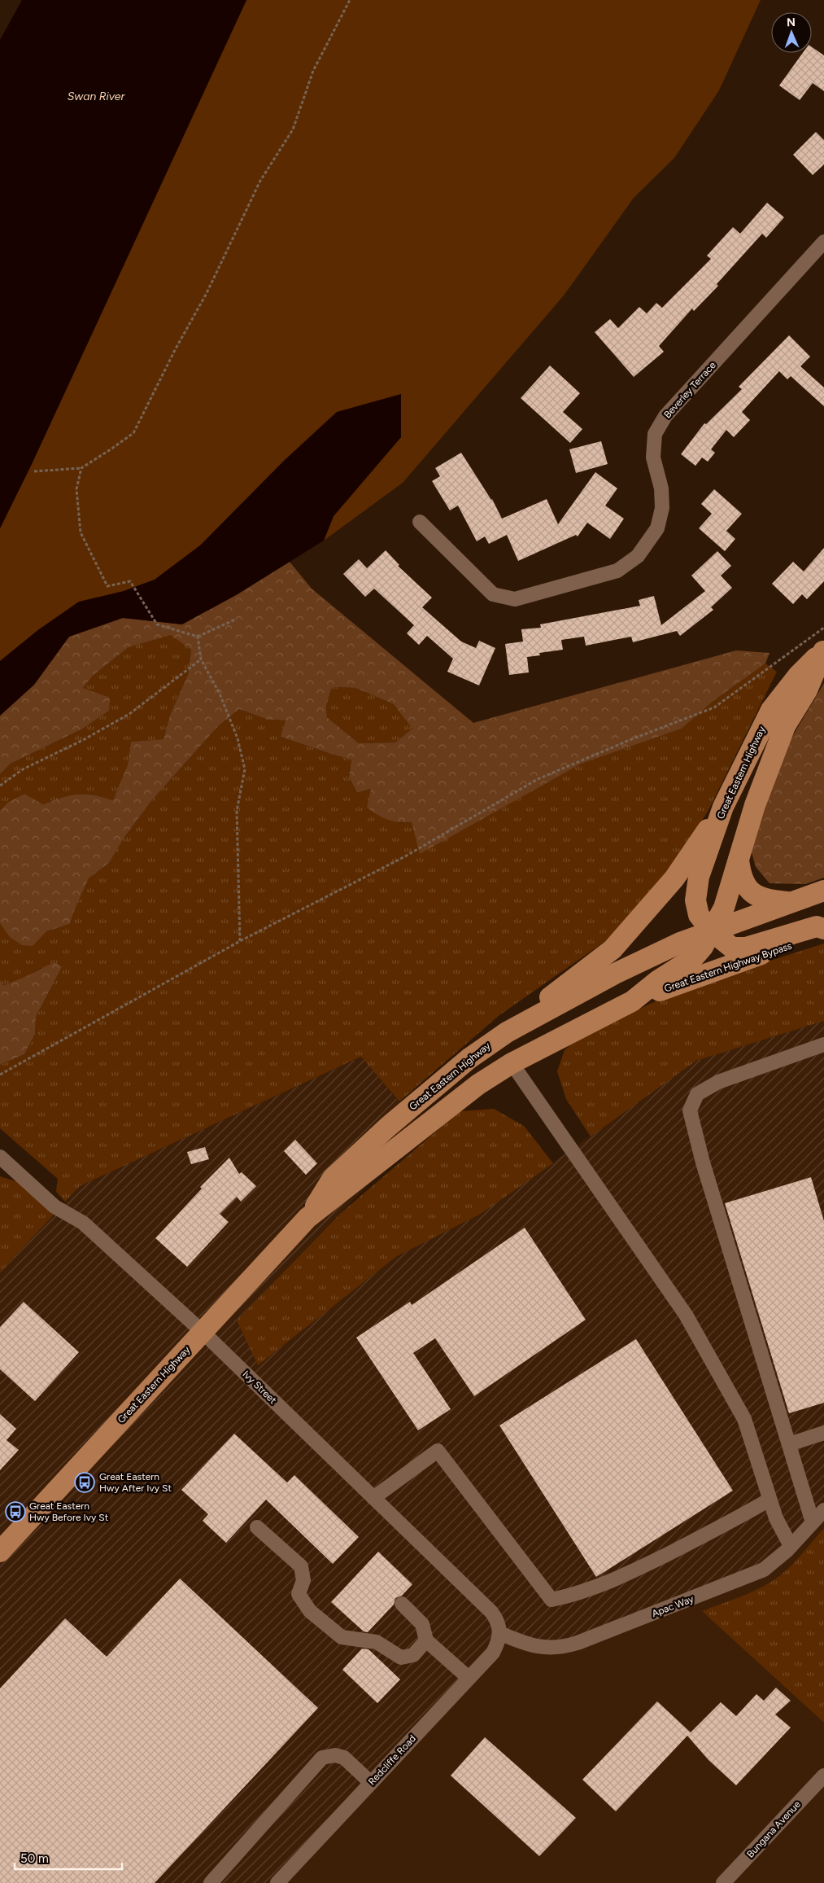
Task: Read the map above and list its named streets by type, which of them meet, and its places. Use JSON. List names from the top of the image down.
{
  "streets": {
    "highway": ["Great Eastern Highway", "Great Eastern Highway Bypass"],
    "street": [
      "Beverley Terrace",
      "Ivy Street",
      "Apac Way",
      "Redcliffe Road",
      "Bungana Avenue"
    ]
  },
  "crossings": [
    ["Great Eastern Highway", "Great Eastern Highway Bypass"],
    ["Great Eastern Highway", "Ivy Street"],
    ["Ivy Street", "Apac Way"],
    ["Ivy Street", "Redcliffe Road"],
    ["Apac Way", "Redcliffe Road"]
  ],
  "water": ["Swan River"],
  "places": {
    "bus stop": ["Great Eastern Hwy After Ivy St", "Great Eastern Hwy Before Ivy St"]
  },
  "scale_bar": "50 m",
  "north": "top"
}
